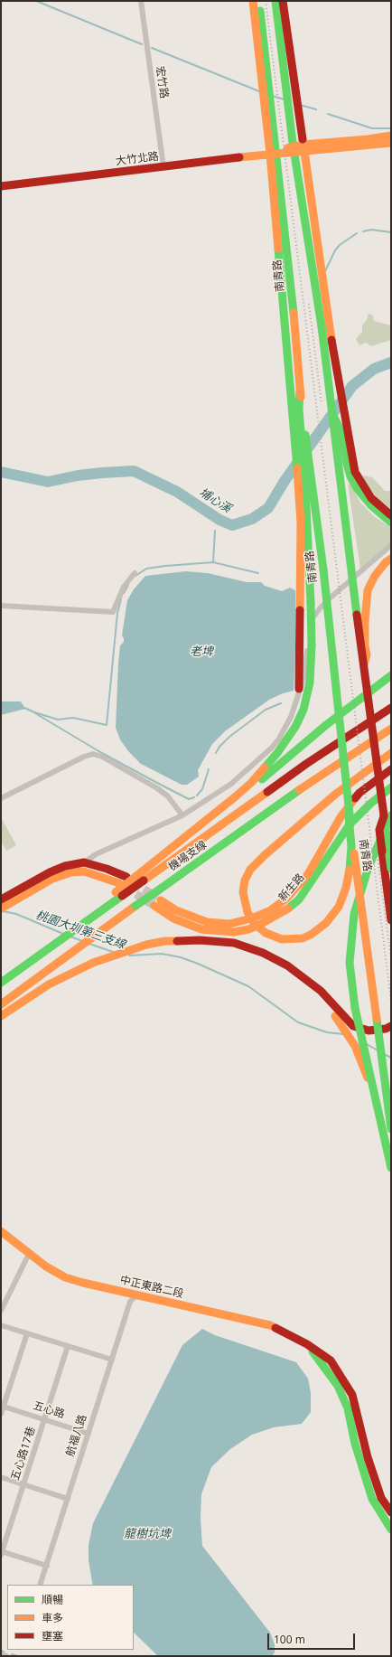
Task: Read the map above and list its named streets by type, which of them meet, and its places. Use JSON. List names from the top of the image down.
{
  "streets": {
    "main road": [
      "大竹北路",
      "南青路",
      "機場支線",
      "新生路",
      "中正東路二段"
    ],
    "street": [
      "宏竹路",
      "五心路",
      "航福八路",
      "五心路17巷"
    ]
  },
  "crossings": [
    ["宏竹路", "大竹北路"],
    ["大竹北路", "南青路"],
    ["中正東路二段", "航福八路"],
    ["五心路", "航福八路"],
    ["五心路", "五心路17巷"]
  ],
  "water": [
    "埔心溪",
    "老埤",
    "桃園大圳第三支線",
    "龍樹坑埤"
  ],
  "legend": ["順暢", "車多", "壅塞"],
  "scale_bar": "100 m"
}
